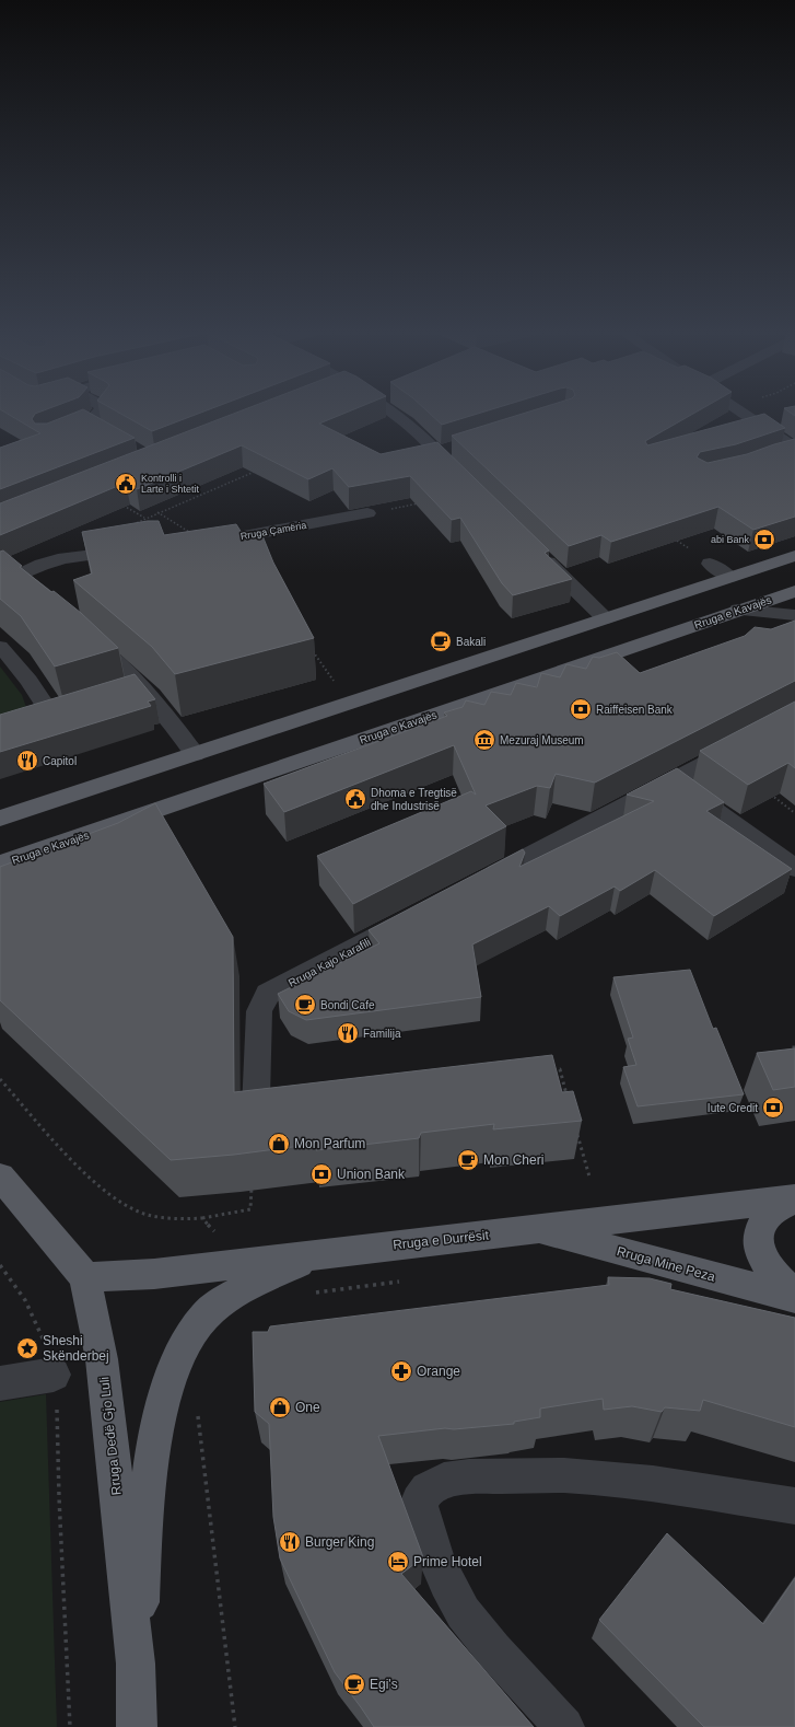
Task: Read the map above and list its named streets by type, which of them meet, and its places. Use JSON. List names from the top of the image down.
{
  "streets": {
    "main road": [
      "Rruga e Kavajës",
      "Rruga e Durrësit",
      "Rruga Mine Peza",
      "Rruga Dedë Gjo Luli"
    ],
    "street": ["Rruga Çamëria", "Rruga Kajo Karafili"]
  },
  "crossings": [
    ["Rruga e Durrësit", "Rruga Mine Peza"],
    ["Rruga e Durrësit", "Rruga Dedë Gjo Luli"]
  ],
  "places": {
    "public building": ["Kontrolli i Larte i Shtetit", "Dhoma e Tregtisë dhe Industrisë"],
    "bank": [
      "abi Bank",
      "Raiffeisen Bank",
      "Iute Credit",
      "Union Bank"
    ],
    "cafe": [
      "Bakali",
      "Bondi Cafe",
      "Mon Cheri",
      "Egi's"
    ],
    "museum": ["Mezuraj Museum"],
    "restaurant": ["Capitol", "Familija", "Burger King"],
    "shop": ["Mon Parfum", "One"],
    "place": ["Sheshi Skënderbej"],
    "pharmacy": ["Orange"],
    "hotel": ["Prime Hotel"]
  }
}
